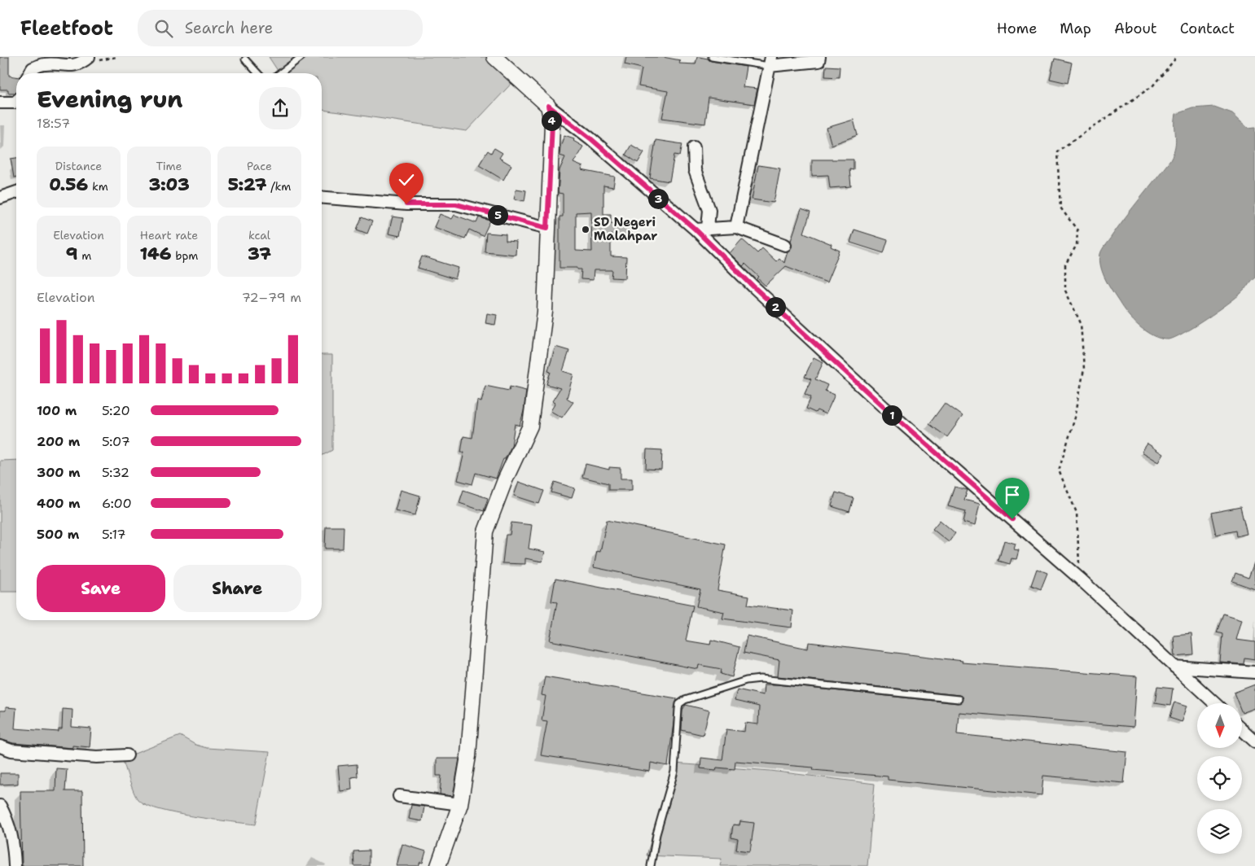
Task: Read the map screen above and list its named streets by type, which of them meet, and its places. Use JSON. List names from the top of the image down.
{
  "places": ["SD Negeri Malahpar"],
  "north": "bottom",
  "page": {
    "header": "Fleetfoot",
    "search": "Search here",
    "nav": [
      "Home",
      "Map",
      "About",
      "Contact"
    ],
    "heading": ["Evening run", "18:57"],
    "pins": [
      "4",
      "3",
      "5",
      "2",
      "1"
    ],
    "stats": [
      ["Distance", "0.56 km"],
      ["Time", "3:03"],
      ["Pace", "5:27 /km"],
      ["Elevation", "9 m"],
      ["Heart rate", "146 bpm"],
      ["kcal", "37"]
    ],
    "chart": ["Elevation", "72–79 m"],
    "list": [
      {
        "name": "100 m",
        "note": "5:20"
      },
      {
        "name": "200 m",
        "note": "5:07"
      },
      {
        "name": "300 m",
        "note": "5:32"
      },
      {
        "name": "400 m",
        "note": "6:00"
      },
      {
        "name": "500 m",
        "note": "5:17"
      }
    ],
    "buttons": ["Save", "Share"]
  }
}
